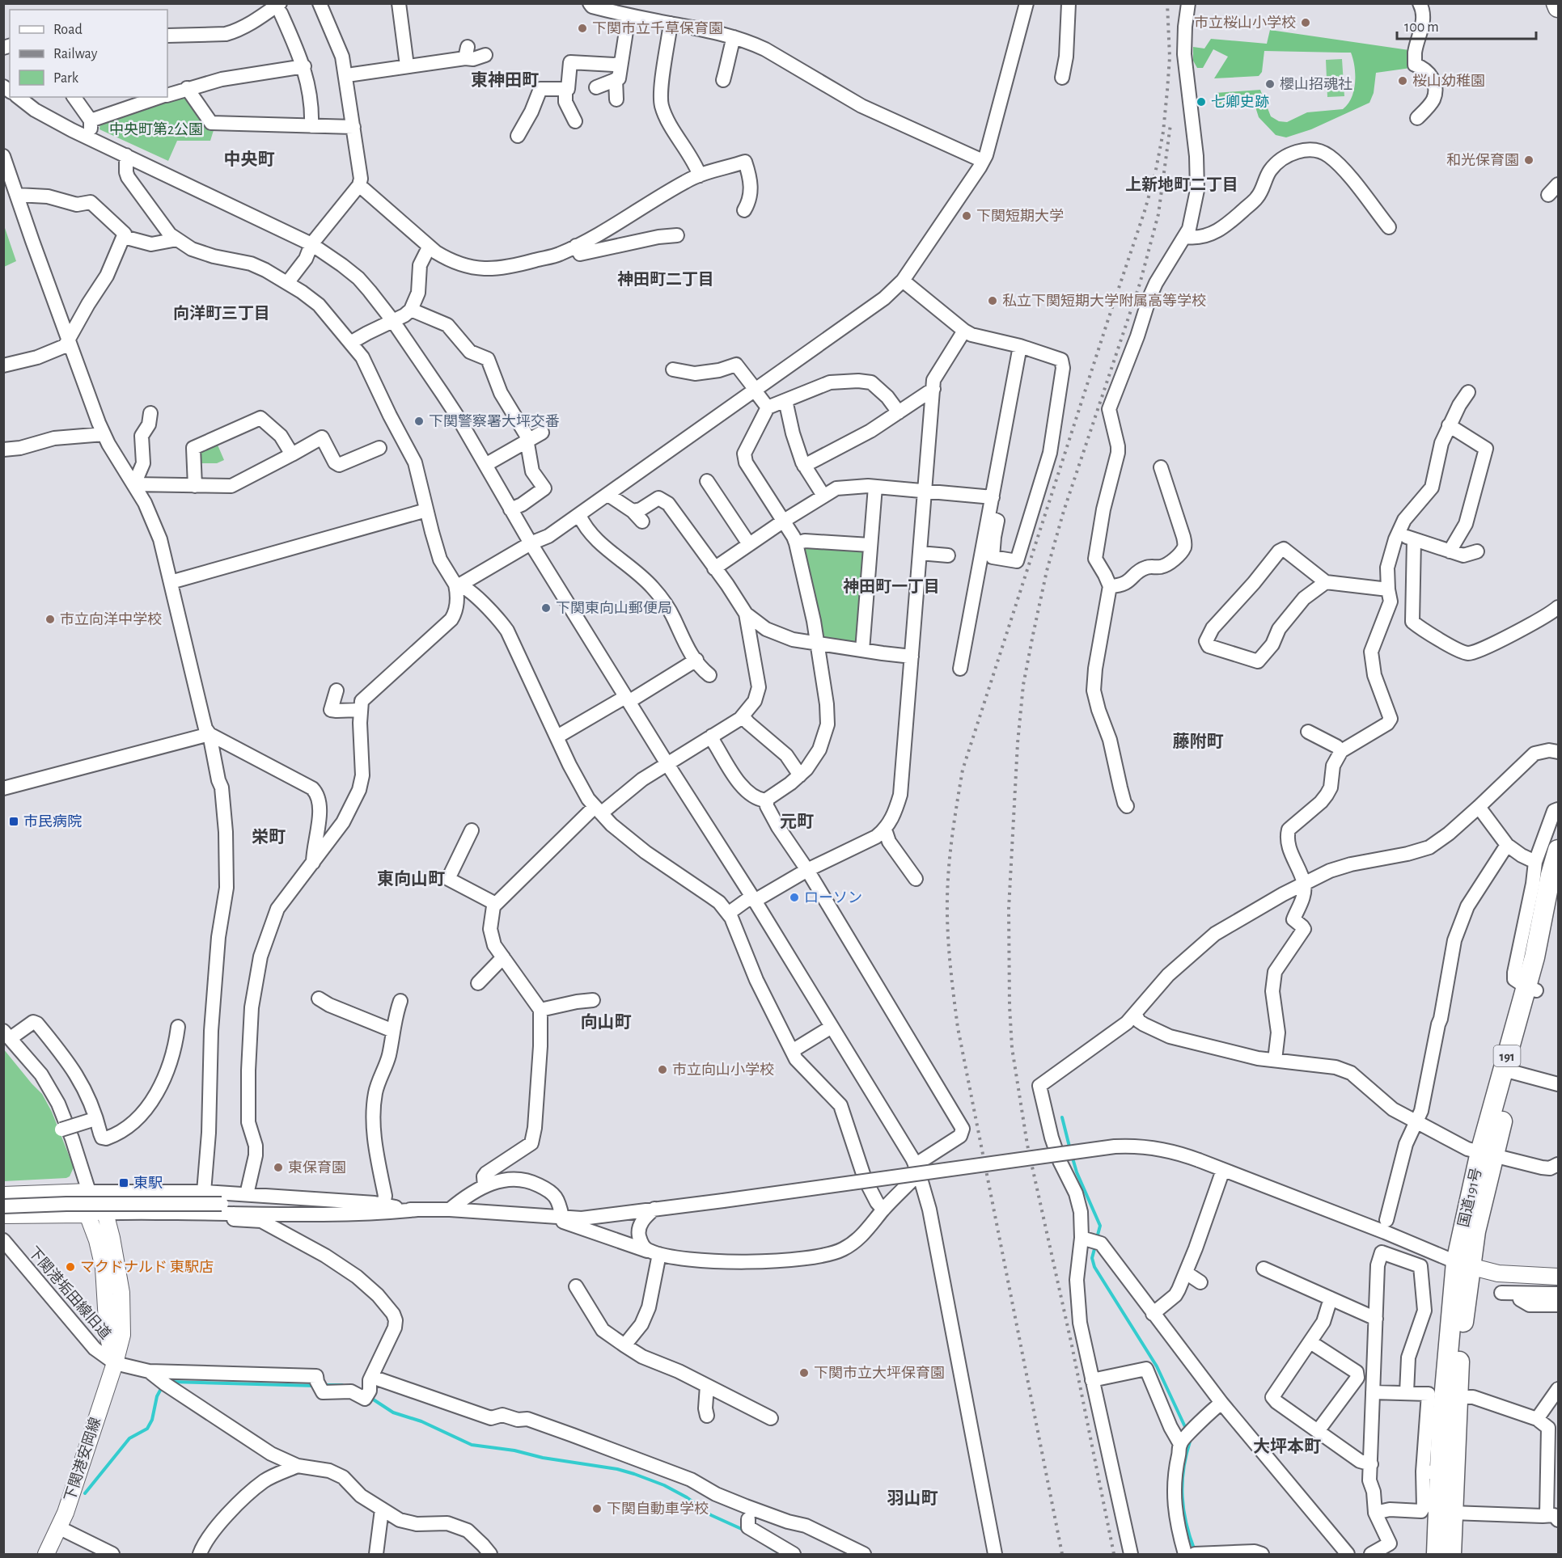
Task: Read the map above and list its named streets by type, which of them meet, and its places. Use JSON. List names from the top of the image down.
{
  "streets": {
    "highway": ["191", "国道191号"],
    "main road": ["下関港安岡線"],
    "street": ["下関港垢田線旧道"]
  },
  "crossings": [
    ["下関港垢田線旧道", "下関港安岡線"]
  ],
  "districts": [
    "東神田町",
    "中央町",
    "上新地町二丁目",
    "神田町二丁目",
    "向洋町三丁目",
    "神田町一丁目",
    "藤附町",
    "元町",
    "栄町",
    "東向山町",
    "向山町",
    "大坪本町",
    "羽山町"
  ],
  "parks": ["中央町第2公園"],
  "places": {
    "other": [
      "市立桜山小学校",
      "下関市立千草保育園",
      "桜山幼稚園",
      "櫻山招魂社",
      "七卿史跡",
      "和光保育園",
      "下関短期大学",
      "私立下関短期大学附属高等学校",
      "下関警察署大坪交番",
      "下関東向山郵便局",
      "市立向洋中学校",
      "ローソン",
      "市立向山小学校",
      "東保育園",
      "マクドナルド 東駅店",
      "下関市立大坪保育園",
      "下関自動車学校"
    ],
    "transit": ["市民病院", "東駅"]
  },
  "legend": ["Road", "Railway", "Park"],
  "scale_bar": "100 m"
}
